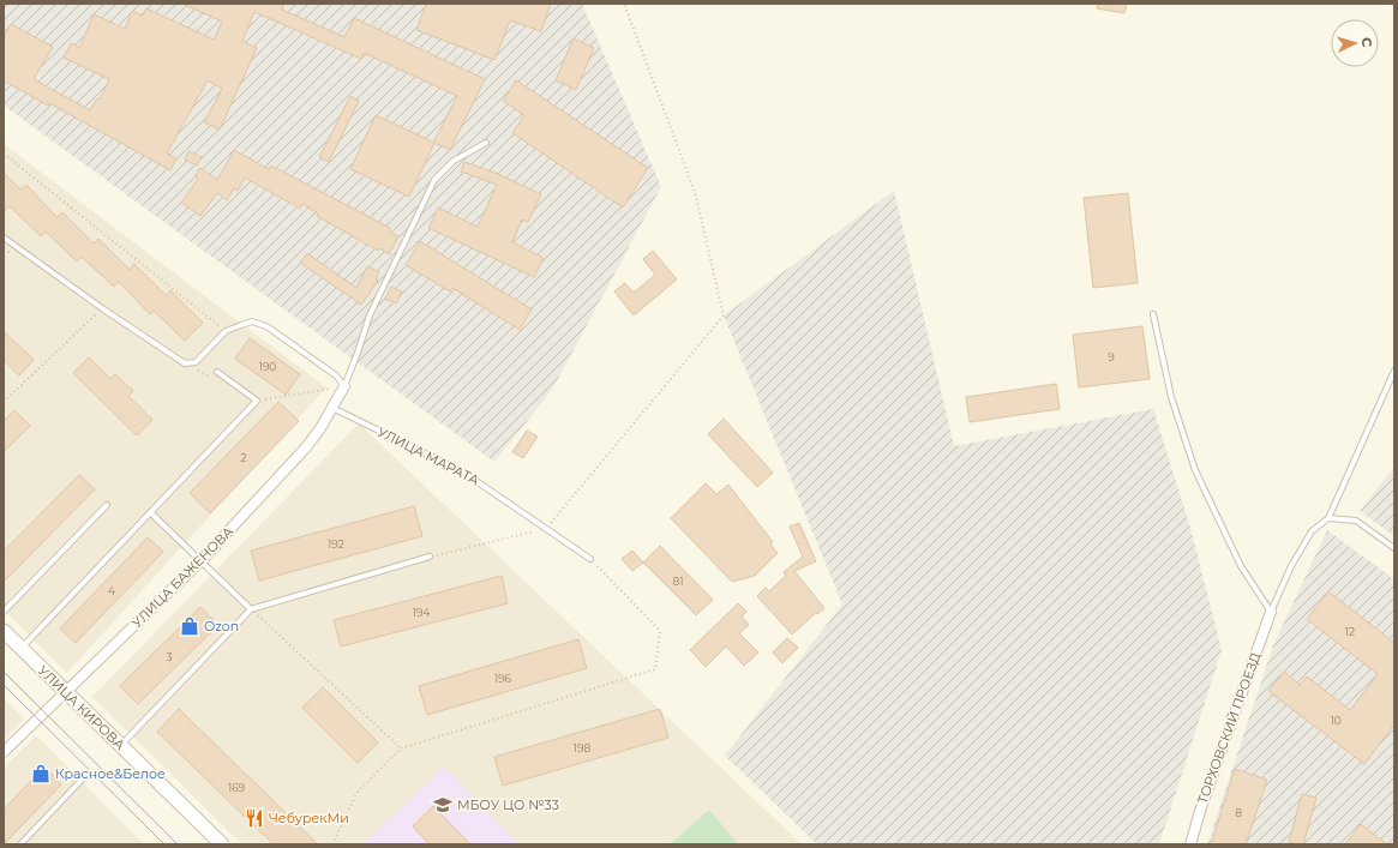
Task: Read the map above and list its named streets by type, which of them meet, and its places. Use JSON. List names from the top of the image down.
{
  "streets": {
    "street": ["УЛИЦА БАЖЕНОВА", "УЛИЦА КИРОВА", "ТОРХОВСКИЙ ПРОЕЗД"],
    "lane": ["УЛИЦА МАРАТА"]
  },
  "crossings": [
    ["УЛИЦА МАРАТА", "УЛИЦА БАЖЕНОВА"],
    ["УЛИЦА БАЖЕНОВА", "УЛИЦА КИРОВА"]
  ],
  "places": {
    "shop": ["Ozon", "Красное&Белое"],
    "school or university": ["МБОУ ЦО №33"],
    "restaurant": ["ЧебурекМи"]
  },
  "house_numbers": [
    "9",
    "190",
    "2",
    "192",
    "81",
    "4",
    "194",
    "12",
    "3",
    "196",
    "10",
    "198",
    "169",
    "8"
  ],
  "north": "right"
}
